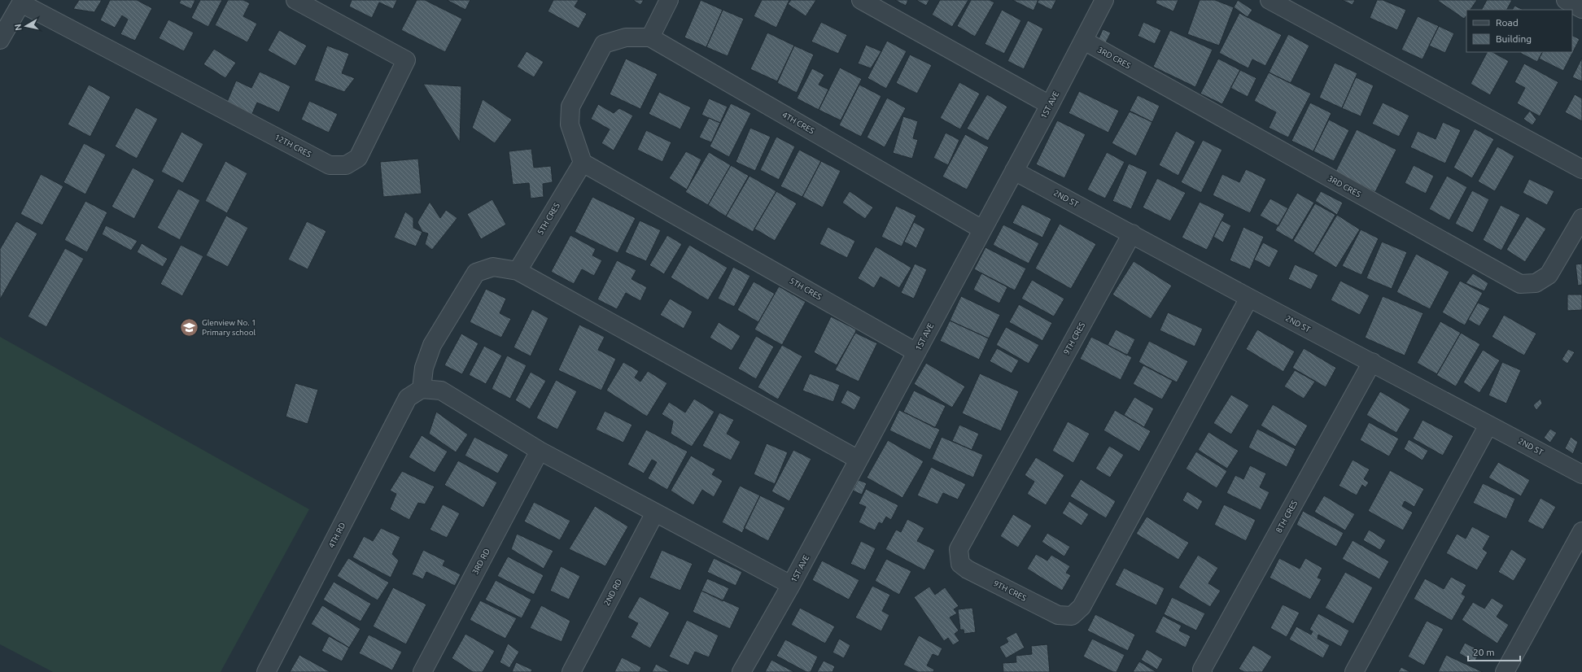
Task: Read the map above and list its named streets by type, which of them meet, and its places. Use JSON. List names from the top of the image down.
{
  "streets": {
    "street": [
      "3RD CRES",
      "1ST AVE",
      "4TH CRES",
      "12TH CRES",
      "2ND ST",
      "5TH CRES",
      "9TH CRES",
      "8TH CRES",
      "4TH RD",
      "3RD RD",
      "2ND RD"
    ]
  },
  "crossings": [
    ["3RD CRES", "1ST AVE"],
    ["1ST AVE", "4TH CRES"],
    ["1ST AVE", "2ND ST"],
    ["1ST AVE", "5TH CRES"],
    ["2ND ST", "9TH CRES"],
    ["2ND ST", "8TH CRES"]
  ],
  "places": {
    "school or university": ["Glenview No. 1 Primary school"]
  },
  "legend": ["Road", "Building"],
  "scale_bar": "20 m",
  "north": "left"
}
